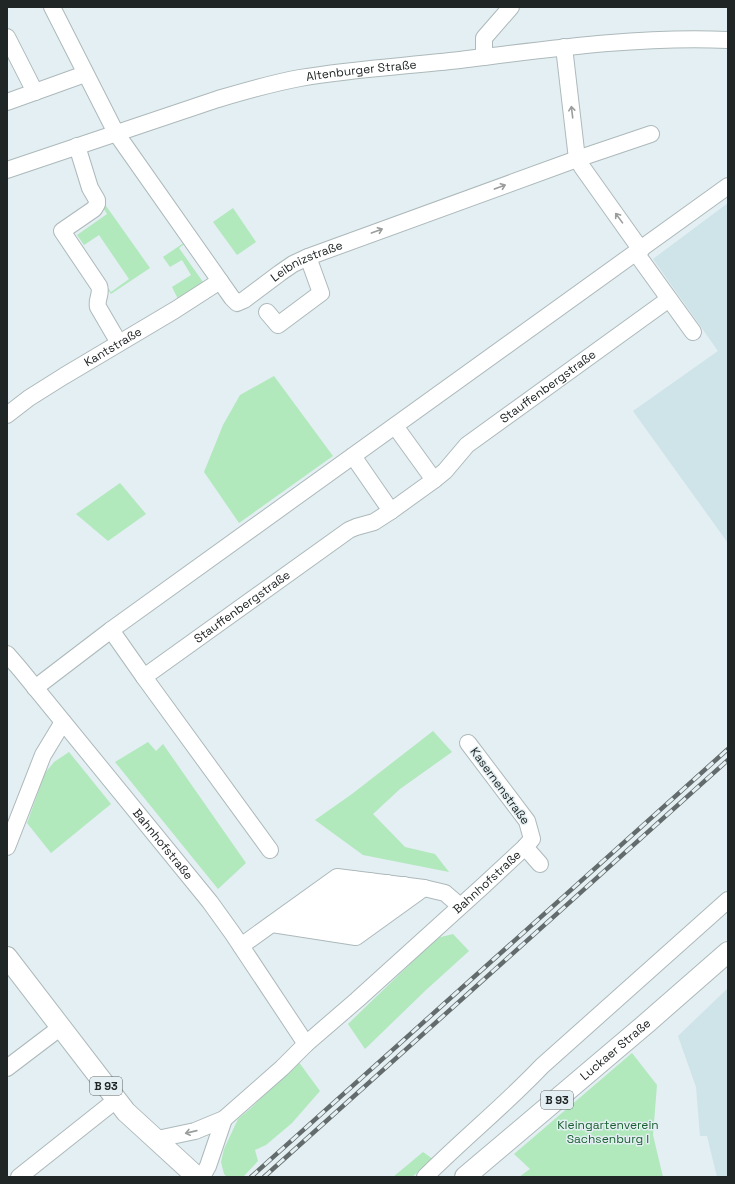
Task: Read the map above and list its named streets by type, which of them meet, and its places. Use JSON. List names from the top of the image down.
{
  "streets": {
    "main road": ["Luckaer Straße", "B 93"],
    "street": [
      "Altenburger Straße",
      "Leibnizstraße",
      "Kantstraße",
      "Stauffenbergstraße",
      "Kasernenstraße",
      "Bahnhofstraße"
    ]
  },
  "crossings": [
    ["Altenburger Straße", "Leibnizstraße"],
    ["Leibnizstraße", "Kantstraße"],
    ["Kasernenstraße", "Bahnhofstraße"],
    ["Bahnhofstraße", "B 93"]
  ],
  "parks": ["Kleingartenverein Sachsenburg I"]
}
